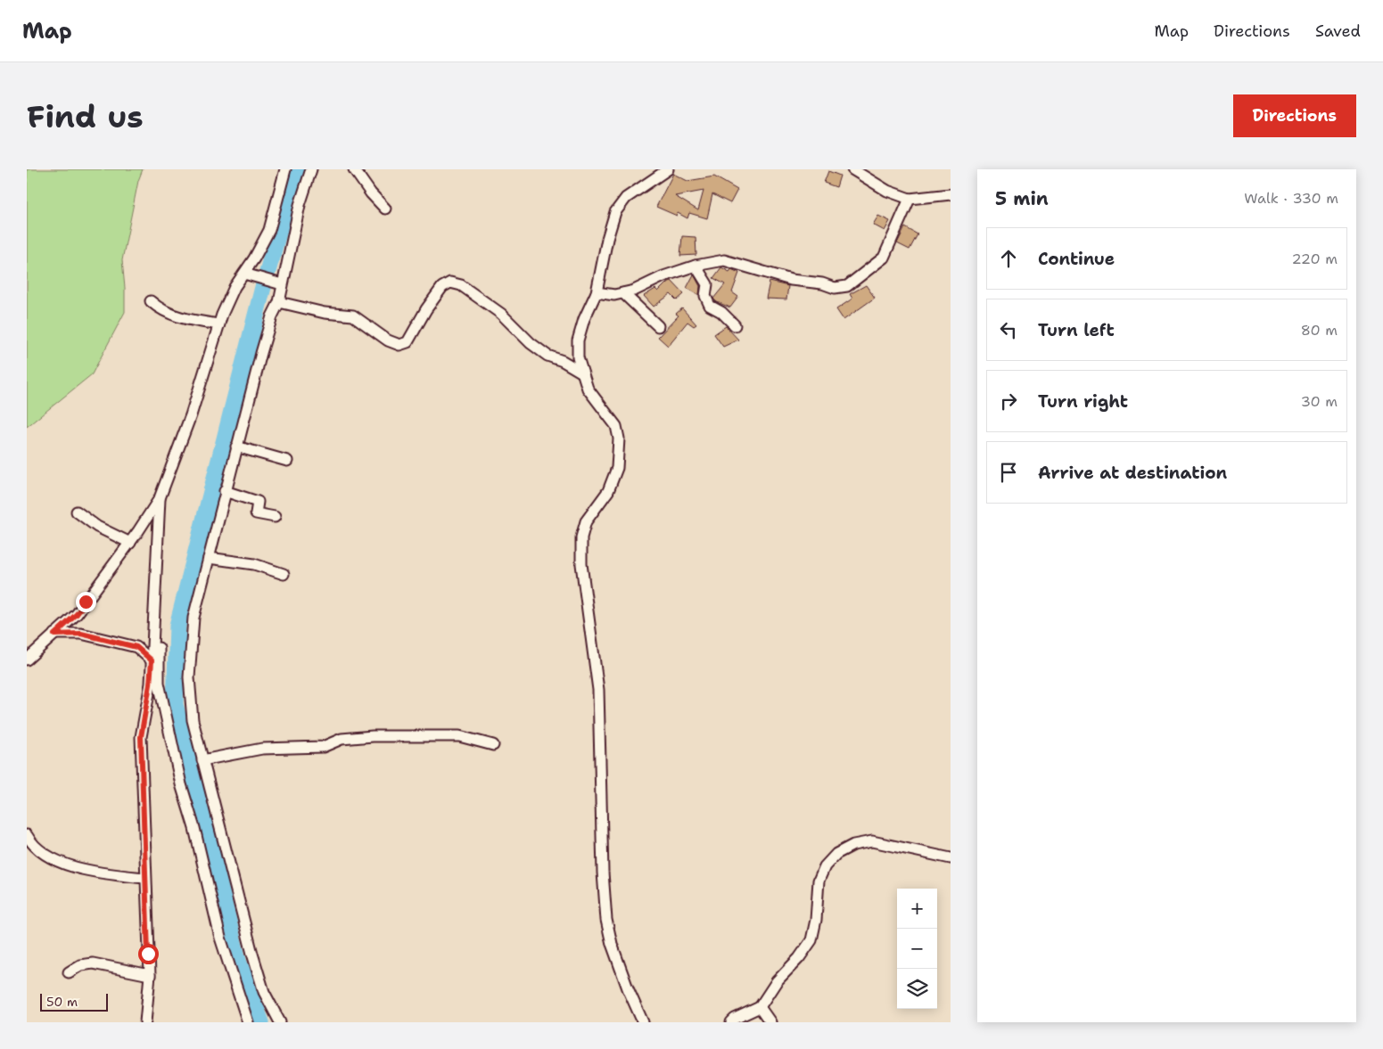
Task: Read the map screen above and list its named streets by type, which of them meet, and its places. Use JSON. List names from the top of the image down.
{
  "scale_bar": "50 m",
  "page": {
    "header": "Map",
    "nav": ["Map", "Directions", "Saved"],
    "buttons": "Directions",
    "title": "Find us",
    "heading": ["5 min", "Walk · 330 m"],
    "list": [
      ["Continue", "220 m"],
      ["Turn left", "80 m"],
      ["Turn right", "30 m"],
      "Arrive at destination"
    ],
    "map_buttons": ["+", "−"],
    "scale": "50 m"
  }
}
